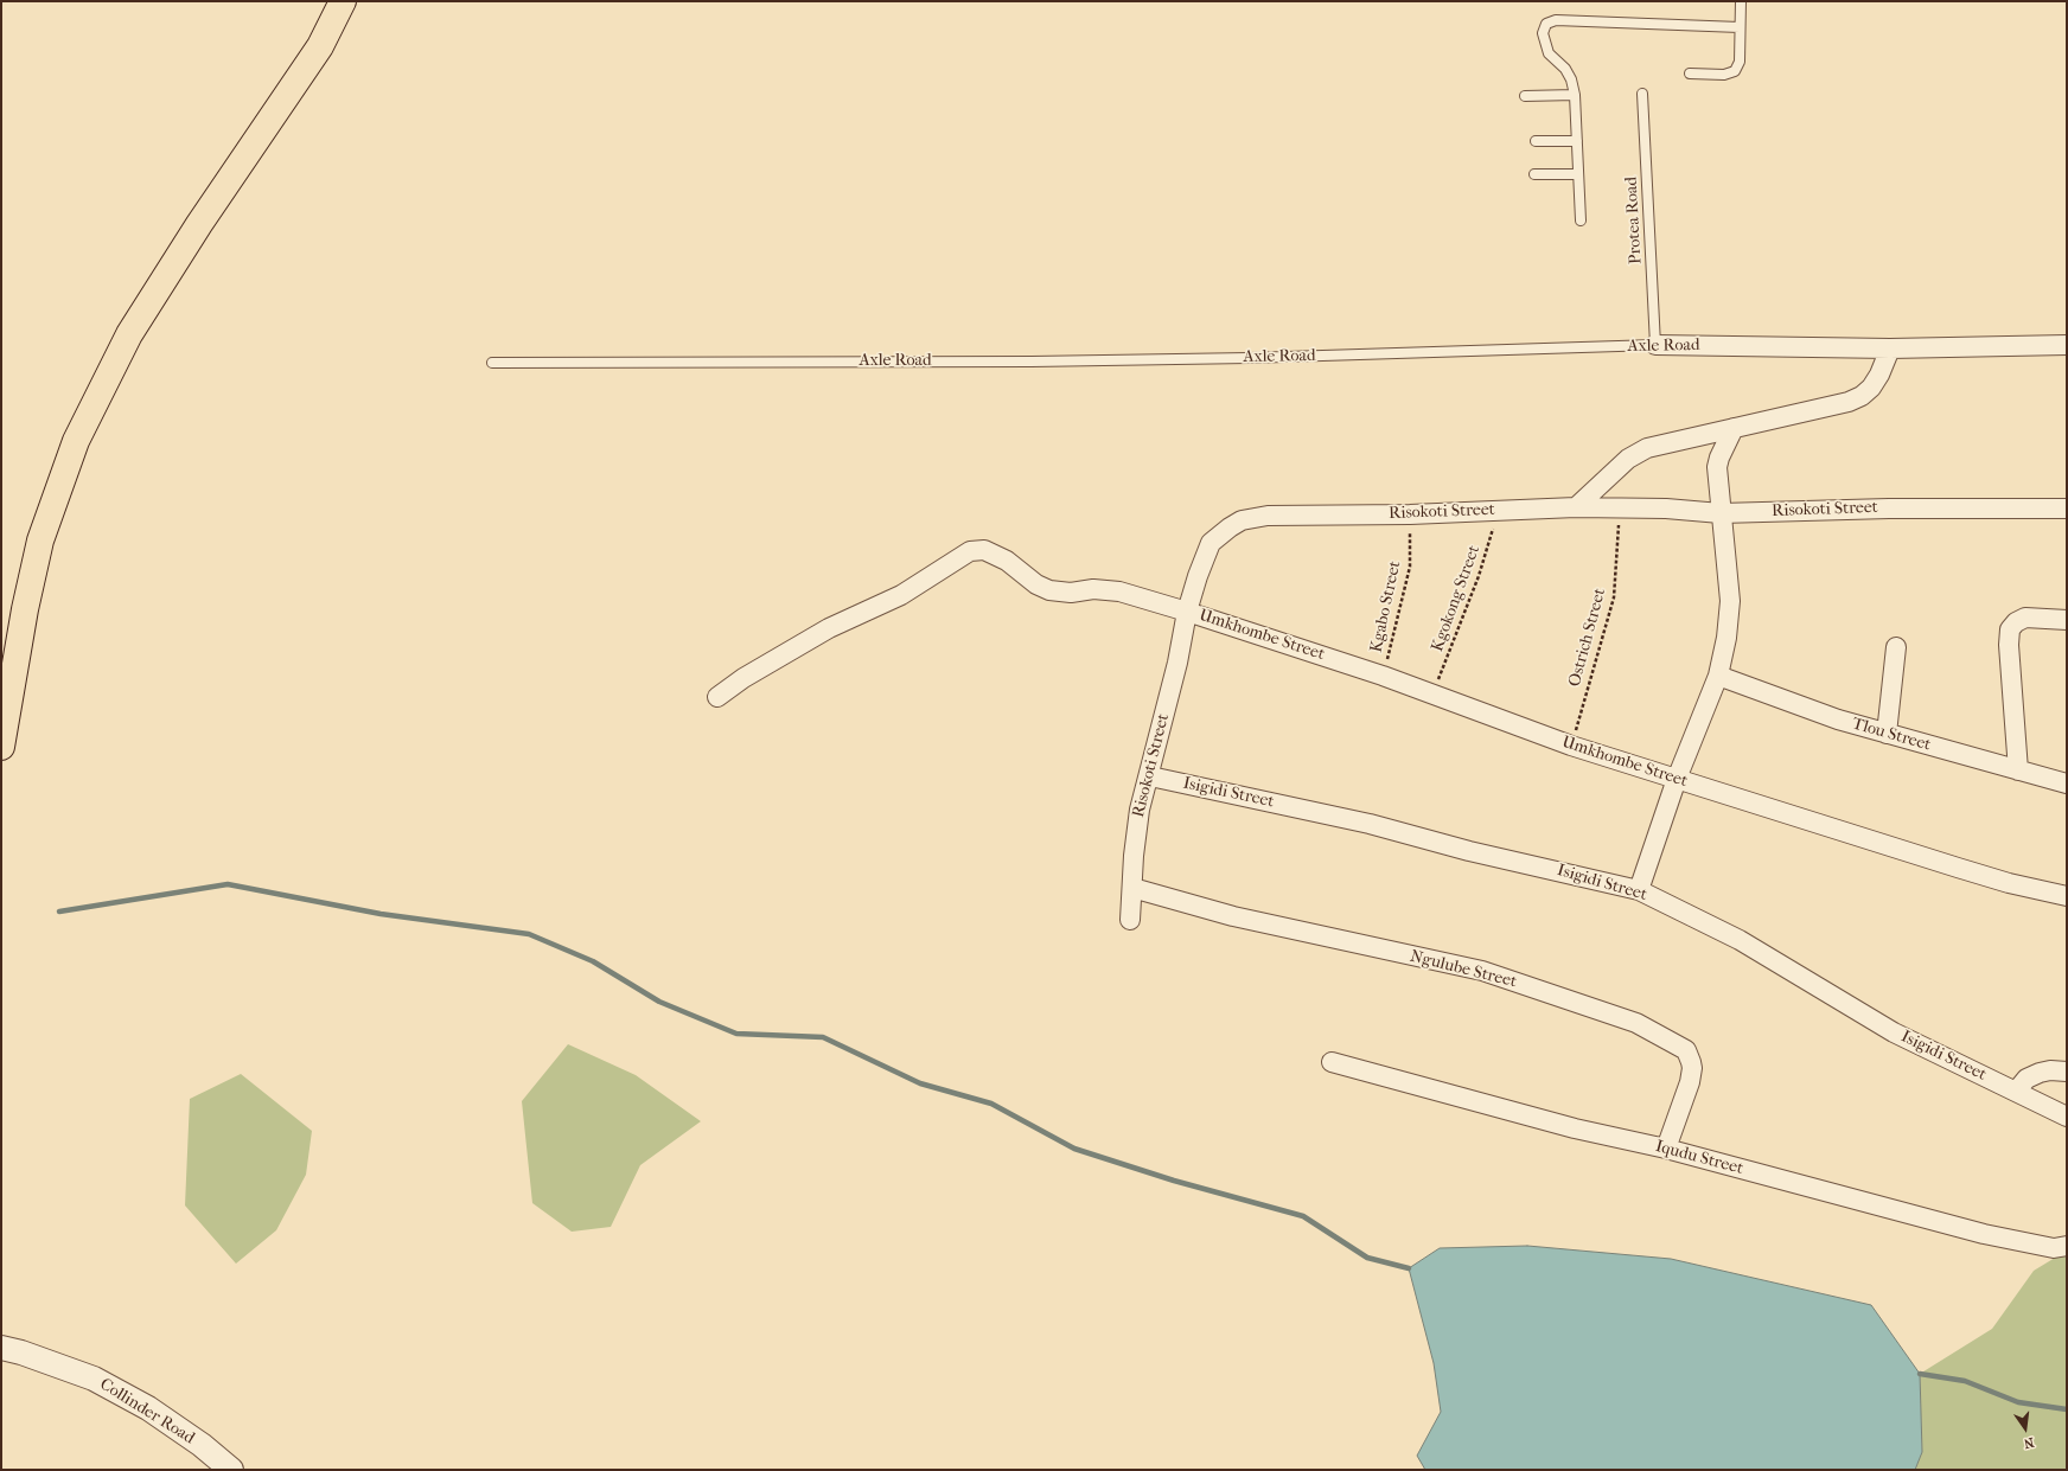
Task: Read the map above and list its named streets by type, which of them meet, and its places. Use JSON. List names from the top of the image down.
{
  "streets": {
    "street": [
      "Axle Road",
      "Risokoti Street",
      "Umkhombe Street",
      "Tlou Street",
      "Isigidi Street",
      "Ngulube Street",
      "Iqudu Street",
      "Collinder Road"
    ],
    "lane": ["Protea Road"],
    "path": ["Kgokong Street", "Kgabo Street", "Ostrich Street"]
  },
  "crossings": [
    ["Protea Road", "Axle Road"],
    ["Risokoti Street", "Kgokong Street"],
    ["Risokoti Street", "Kgabo Street"],
    ["Risokoti Street", "Umkhombe Street"],
    ["Risokoti Street", "Ostrich Street"],
    ["Risokoti Street", "Isigidi Street"],
    ["Risokoti Street", "Ngulube Street"],
    ["Kgokong Street", "Umkhombe Street"],
    ["Kgabo Street", "Umkhombe Street"],
    ["Umkhombe Street", "Ostrich Street"],
    ["Ngulube Street", "Iqudu Street"]
  ],
  "north": "bottom"
}
